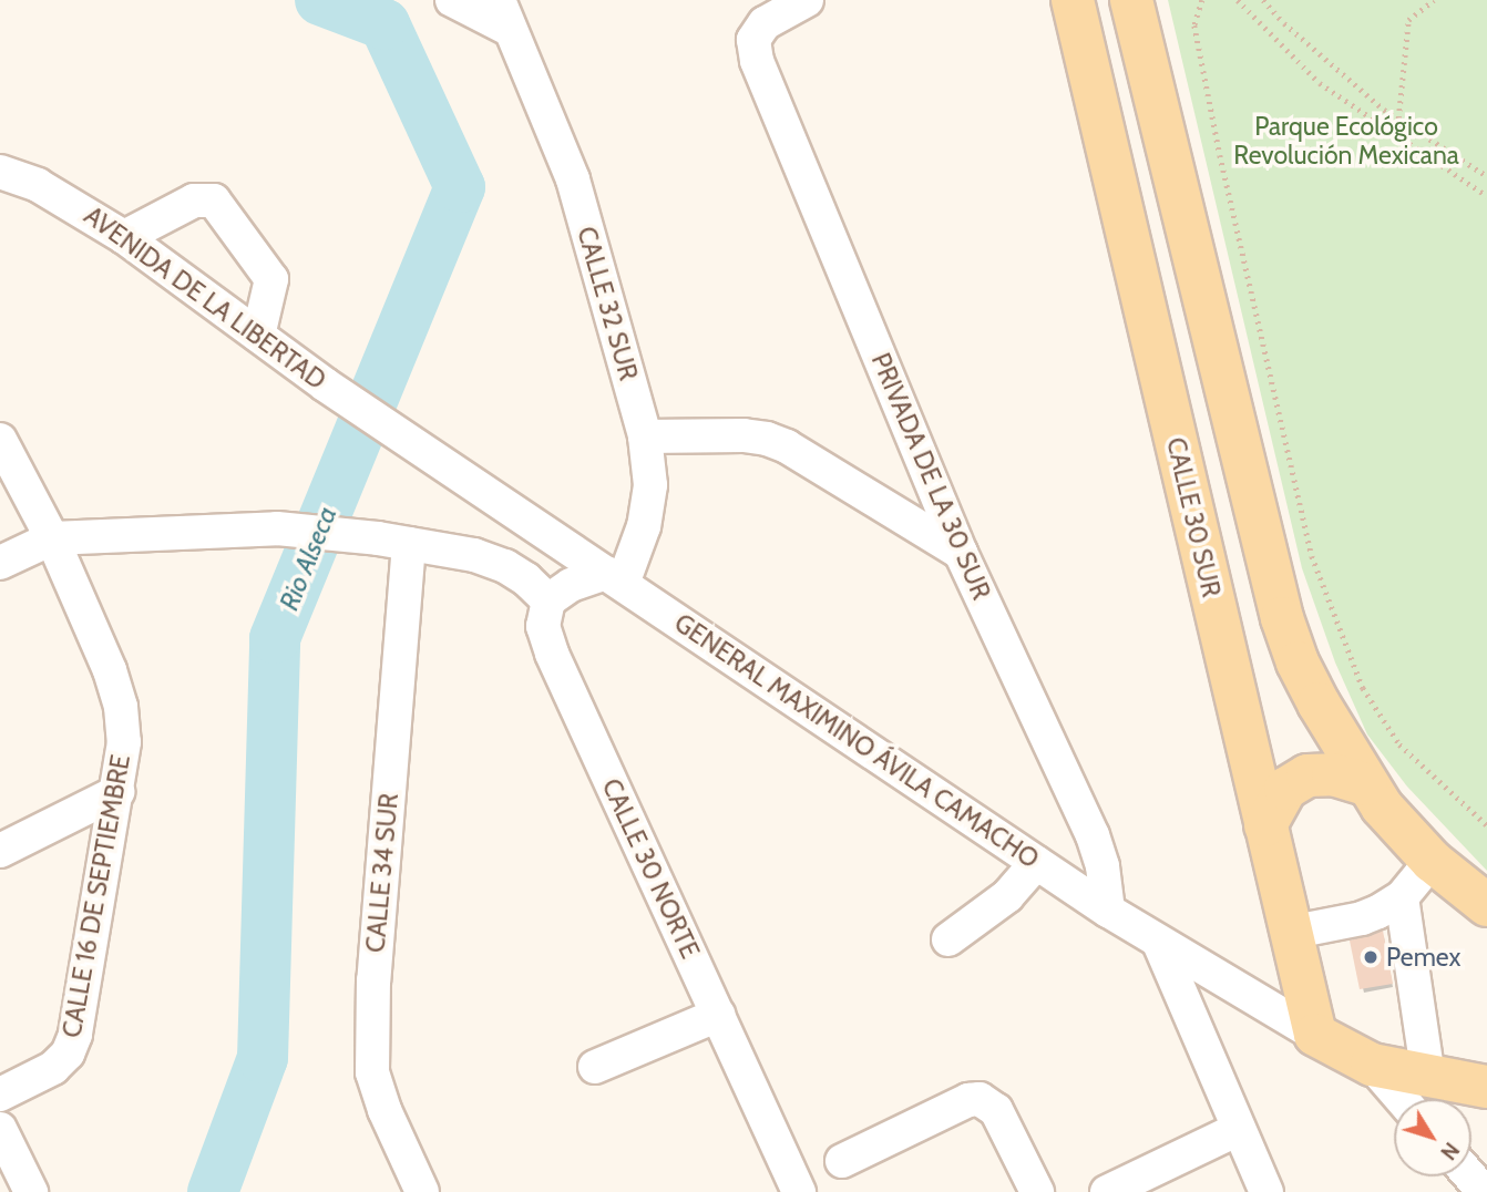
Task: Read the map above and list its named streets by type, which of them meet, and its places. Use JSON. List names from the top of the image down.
{
  "streets": {
    "main road": ["CALLE 30 SUR"],
    "street": [
      "AVENIDA DE LA LIBERTAD",
      "CALLE 32 SUR",
      "PRIVADA DE LA 30 SUR",
      "GENERAL MAXIMINO ÁVILA CAMACHO",
      "CALLE 30 NORTE",
      "CALLE 34 SUR",
      "CALLE 16 DE SEPTIEMBRE"
    ]
  },
  "crossings": [
    ["AVENIDA DE LA LIBERTAD", "GENERAL MAXIMINO ÁVILA CAMACHO"],
    ["CALLE 32 SUR", "GENERAL MAXIMINO ÁVILA CAMACHO"],
    ["PRIVADA DE LA 30 SUR", "GENERAL MAXIMINO ÁVILA CAMACHO"],
    ["CALLE 30 SUR", "GENERAL MAXIMINO ÁVILA CAMACHO"]
  ],
  "water": ["Rio Alseca"],
  "parks": ["Parque Ecológico Revolución Mexicana"],
  "places": ["Pemex"],
  "north": "bottom right"
}
